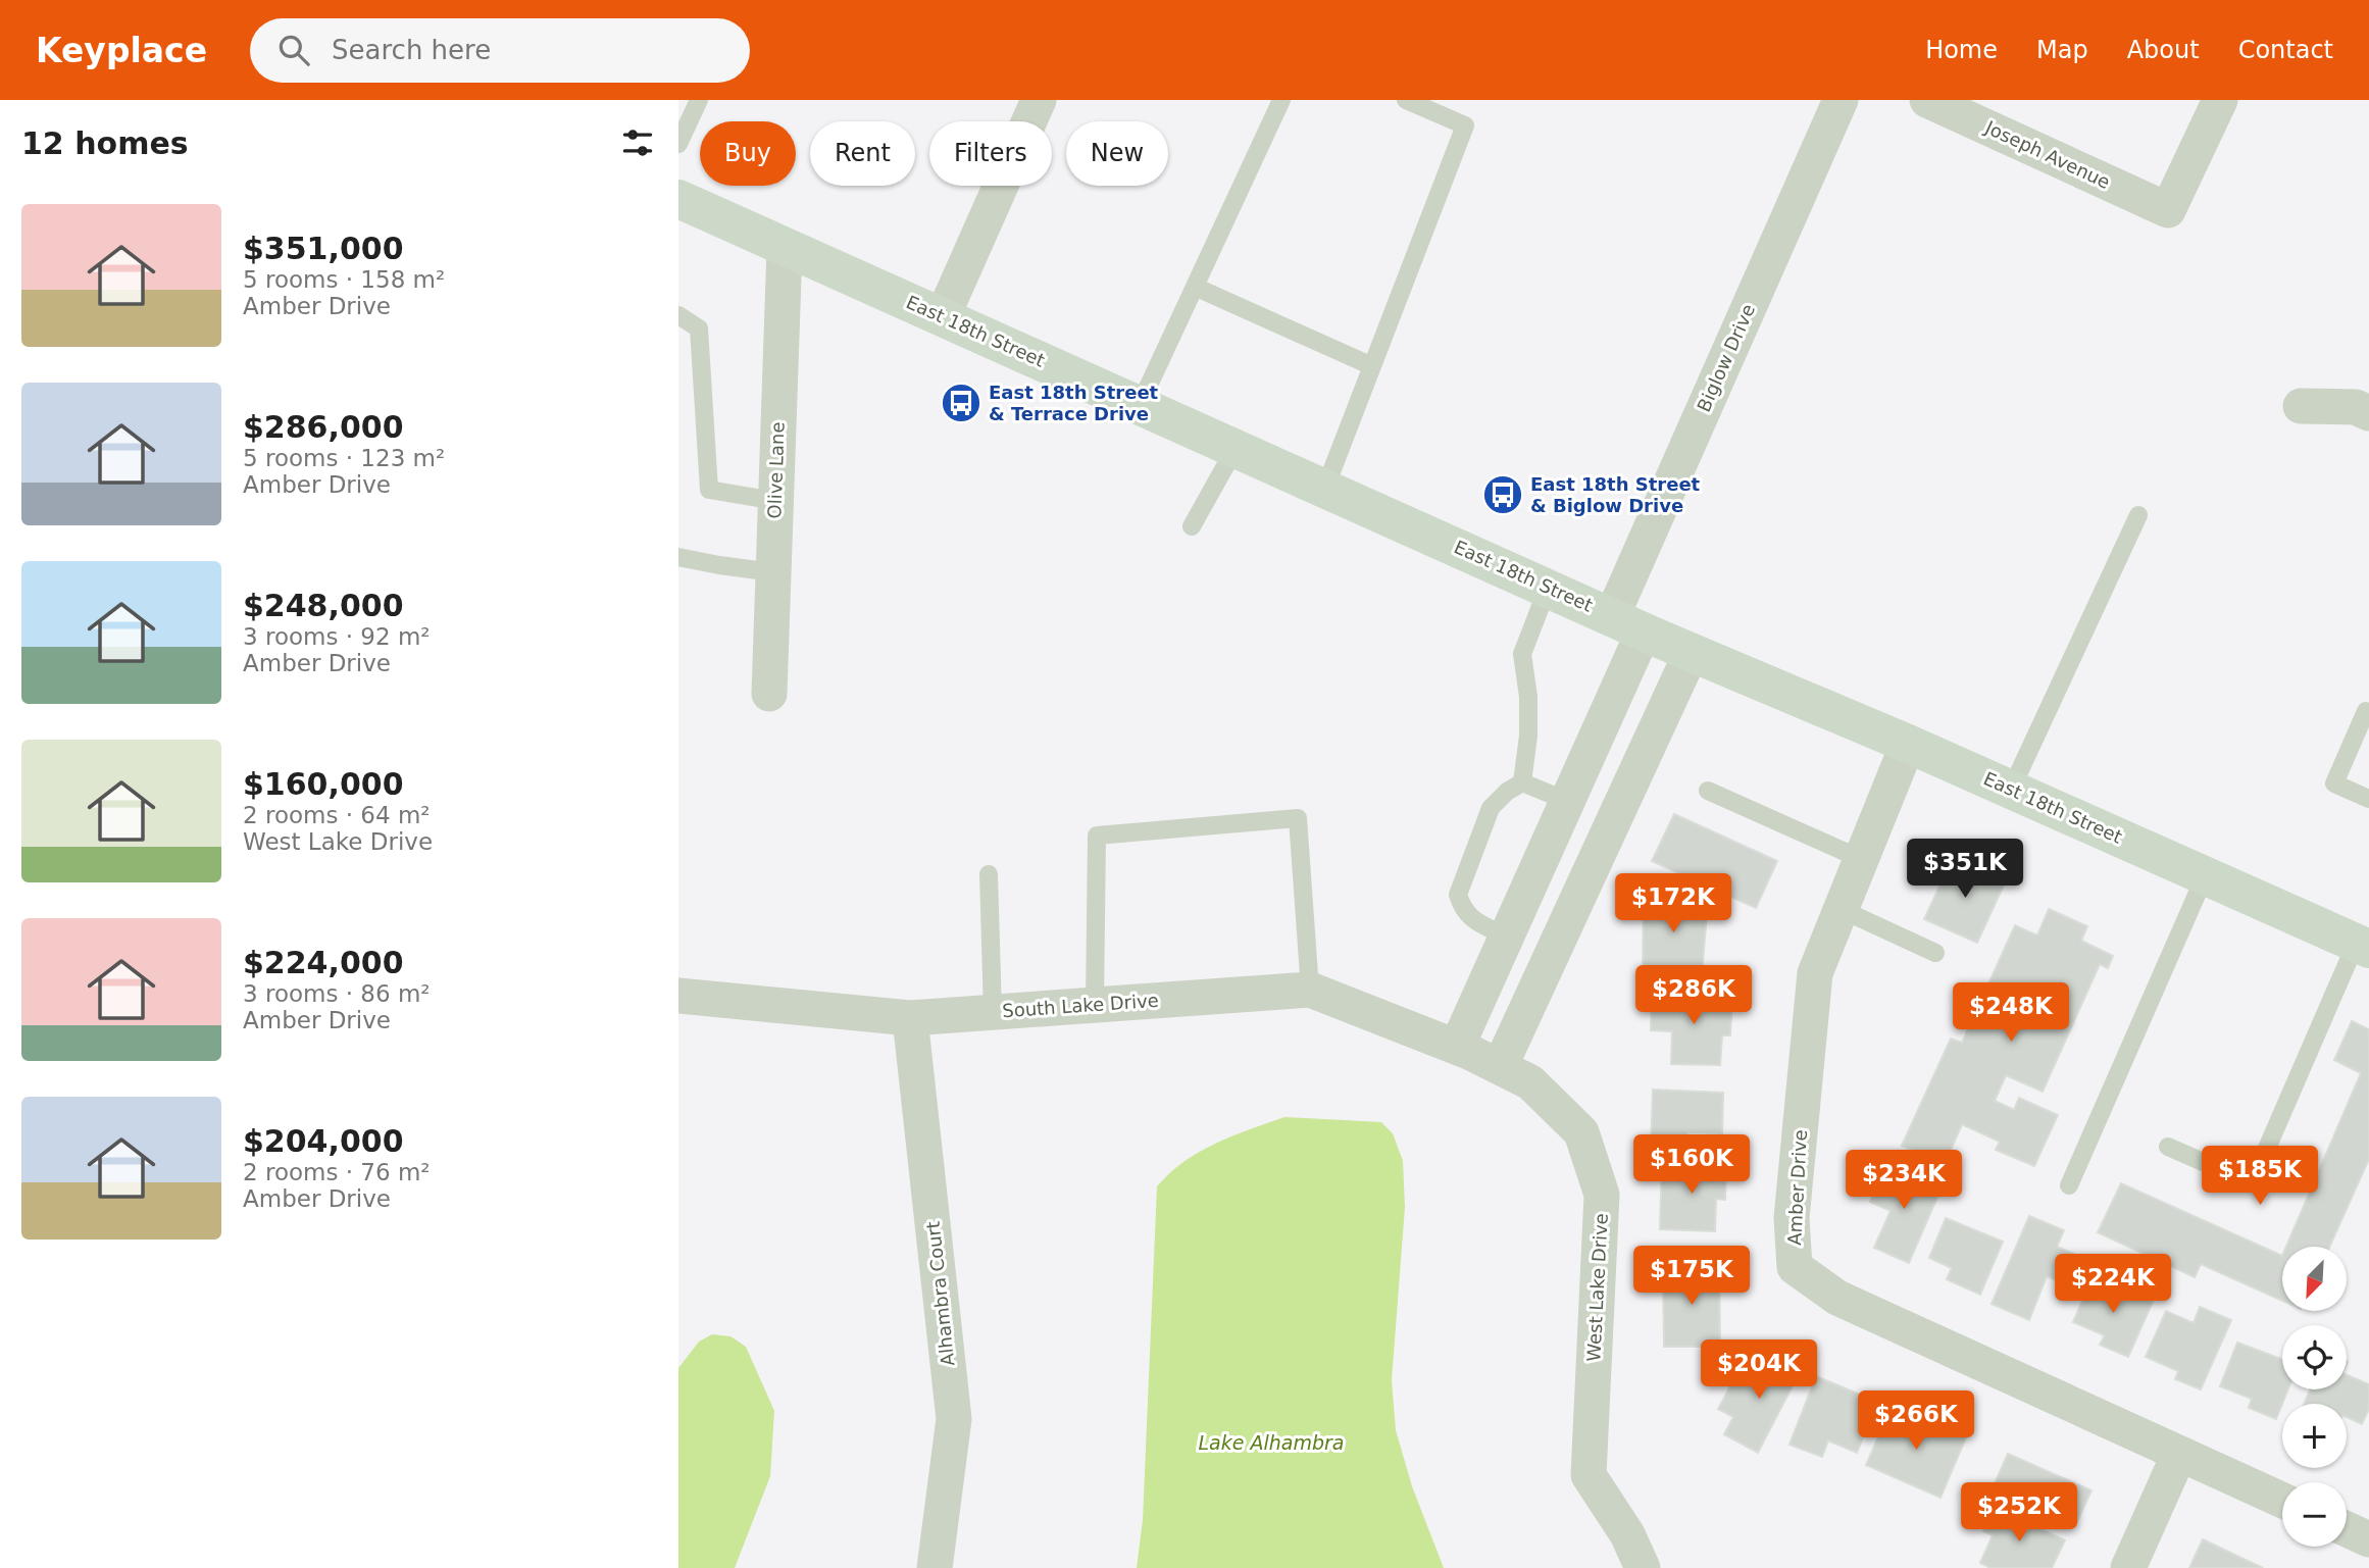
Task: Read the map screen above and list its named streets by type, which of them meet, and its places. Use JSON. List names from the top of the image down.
{
  "streets": {
    "main road": ["East 18th Street"],
    "street": [
      "Joseph Avenue",
      "Biglow Drive",
      "Olive Lane",
      "South Lake Drive",
      "Amber Drive",
      "West Lake Drive",
      "Alhambra Court"
    ]
  },
  "crossings": [
    ["East 18th Street", "Biglow Drive"],
    ["East 18th Street", "Olive Lane"],
    ["East 18th Street", "Amber Drive"],
    ["Biglow Drive", "South Lake Drive"],
    ["Biglow Drive", "West Lake Drive"],
    ["South Lake Drive", "West Lake Drive"],
    ["South Lake Drive", "Alhambra Court"]
  ],
  "water": ["Lake Alhambra"],
  "places": {
    "bus stop": ["East 18th Street & Terrace Drive", "East 18th Street & Biglow Drive"]
  },
  "north": "bottom left",
  "page": {
    "header": "Keyplace",
    "search": "Search here",
    "nav": [
      "Home",
      "Map",
      "About",
      "Contact"
    ],
    "heading": "12 homes",
    "chip": [
      "Buy",
      "Rent",
      "Filters",
      "New"
    ],
    "list": [
      {
        "name": "$351,000",
        "note": "5 rooms · 158 m² · Amber Drive"
      },
      {
        "name": "$286,000",
        "note": "5 rooms · 123 m² · Amber Drive"
      },
      {
        "name": "$248,000",
        "note": "3 rooms · 92 m² · Amber Drive"
      },
      {
        "name": "$160,000",
        "note": "2 rooms · 64 m² · West Lake Drive"
      },
      {
        "name": "$224,000",
        "note": "3 rooms · 86 m² · Amber Drive"
      },
      {
        "name": "$204,000",
        "note": "2 rooms · 76 m² · Amber Drive"
      }
    ],
    "price": [
      "$351K",
      "$172K",
      "$286K",
      "$248K",
      "$160K",
      "$185K",
      "$234K",
      "$175K",
      "$224K",
      "$204K",
      "$266K",
      "$252K"
    ],
    "map_buttons": ["+", "−"]
  }
}
